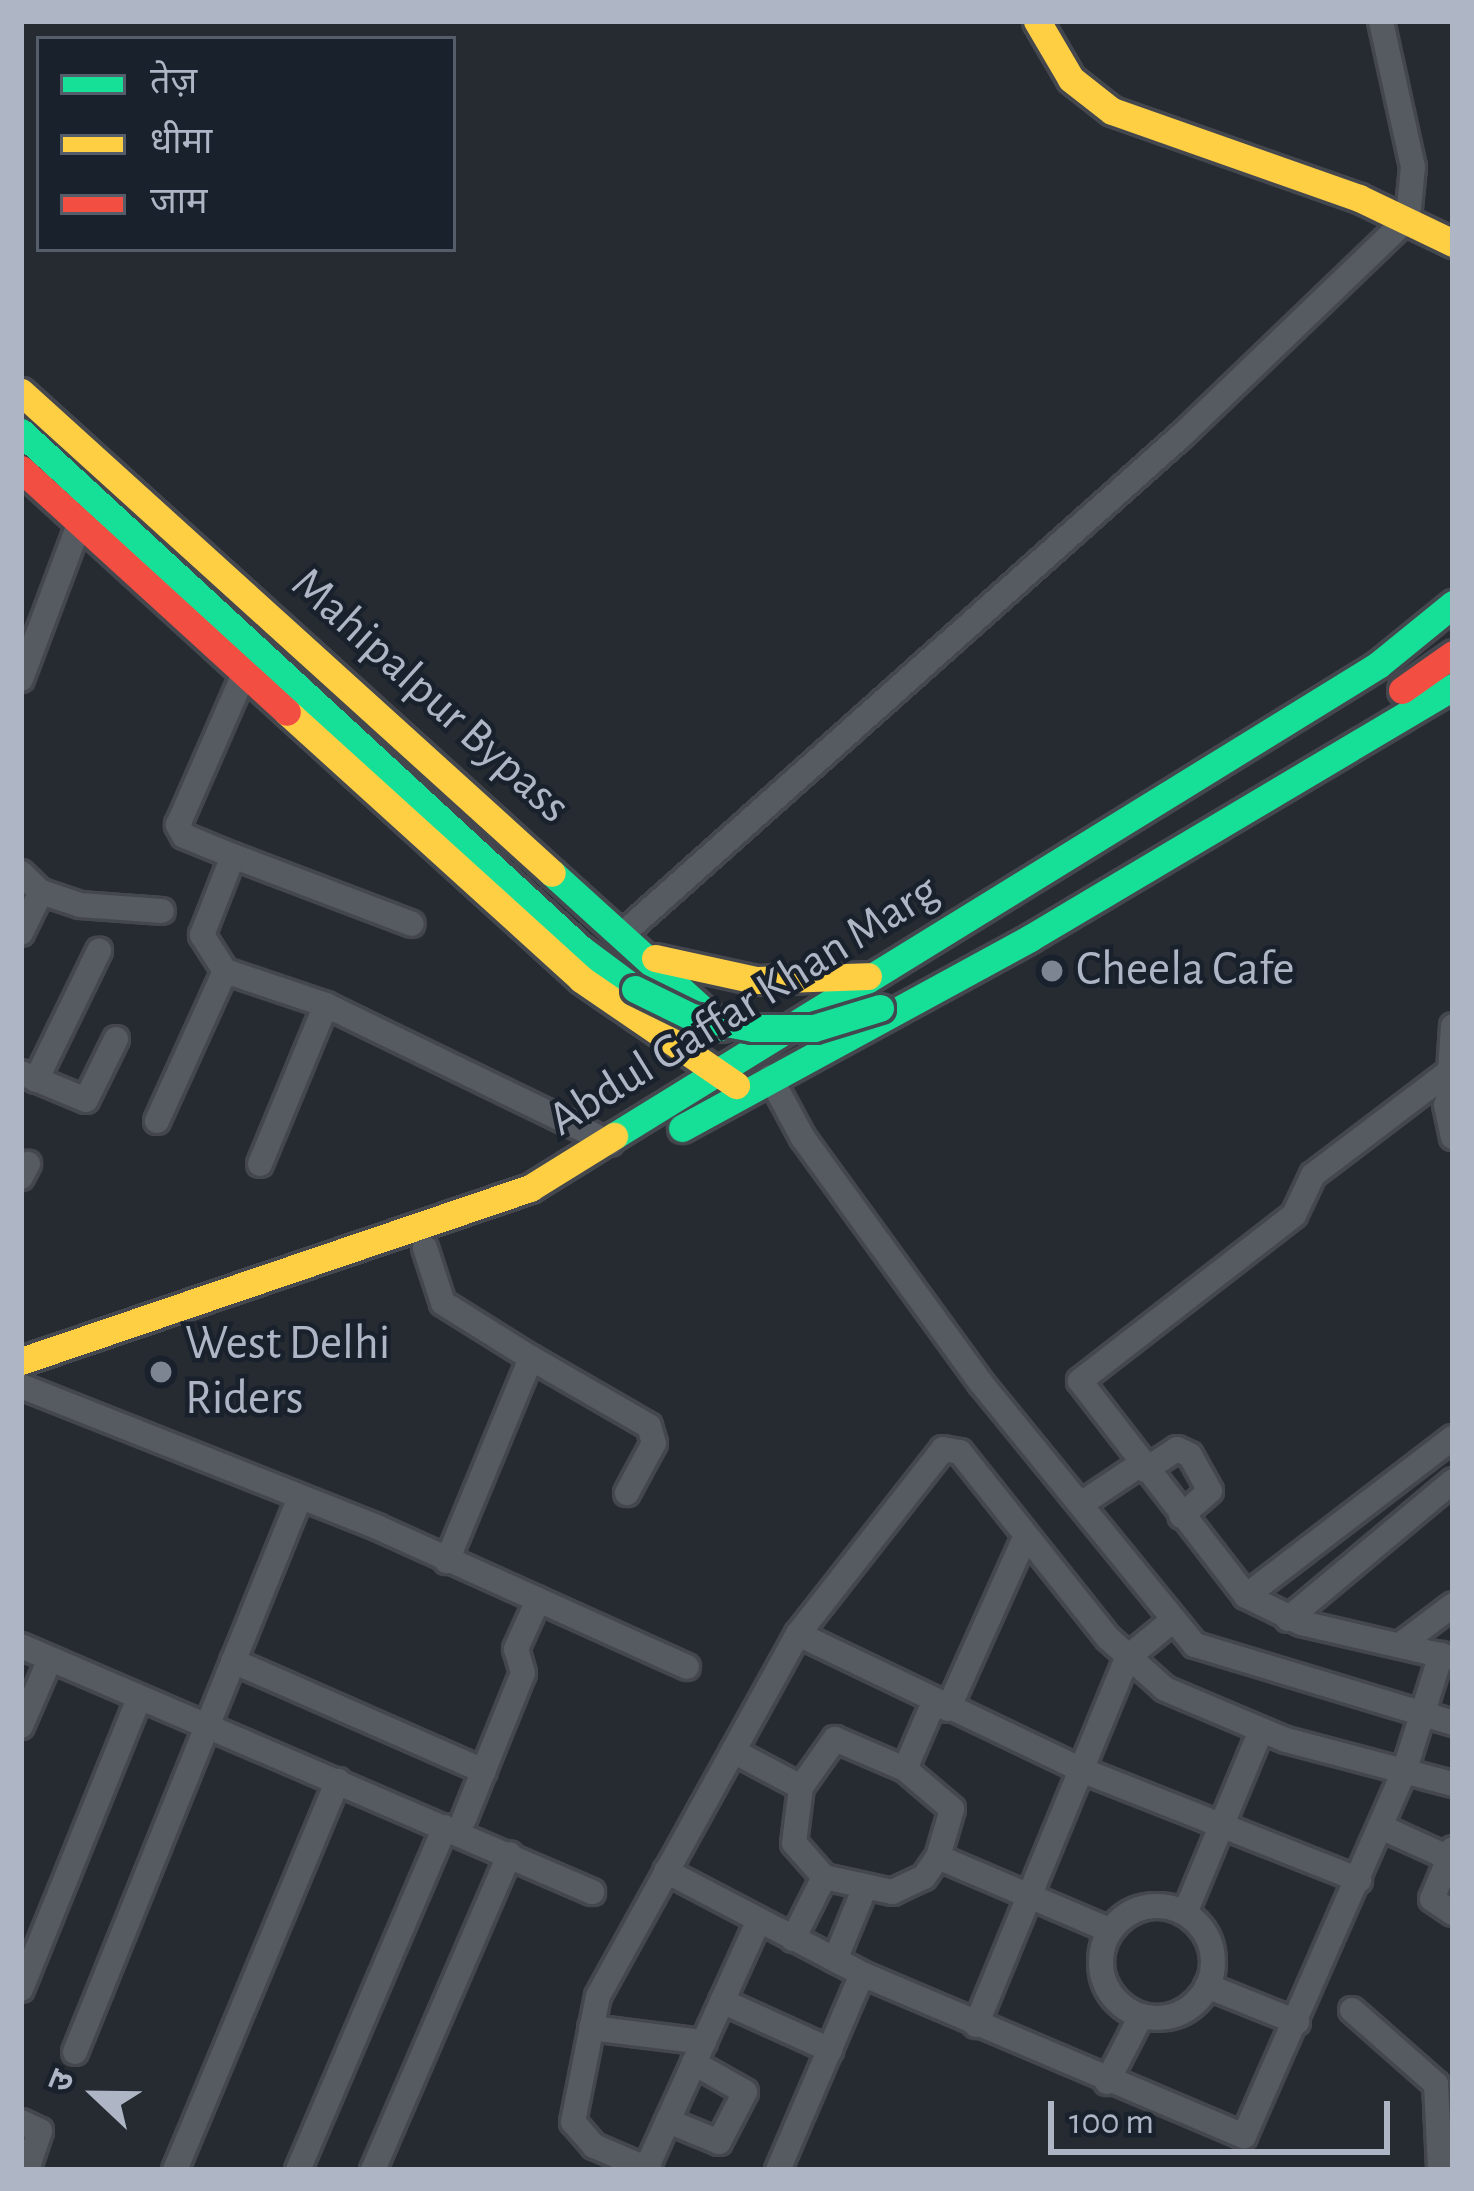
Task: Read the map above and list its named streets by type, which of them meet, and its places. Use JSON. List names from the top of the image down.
{
  "streets": {
    "main road": ["Mahipalpur Bypass", "Abdul Gaffar Khan Marg"]
  },
  "crossings": [
    ["Mahipalpur Bypass", "Abdul Gaffar Khan Marg"]
  ],
  "places": ["Cheela Cafe", "West Delhi Riders"],
  "legend": ["तेज़", "धीमा", "जाम"],
  "scale_bar": "100 m",
  "north": "left"
}
